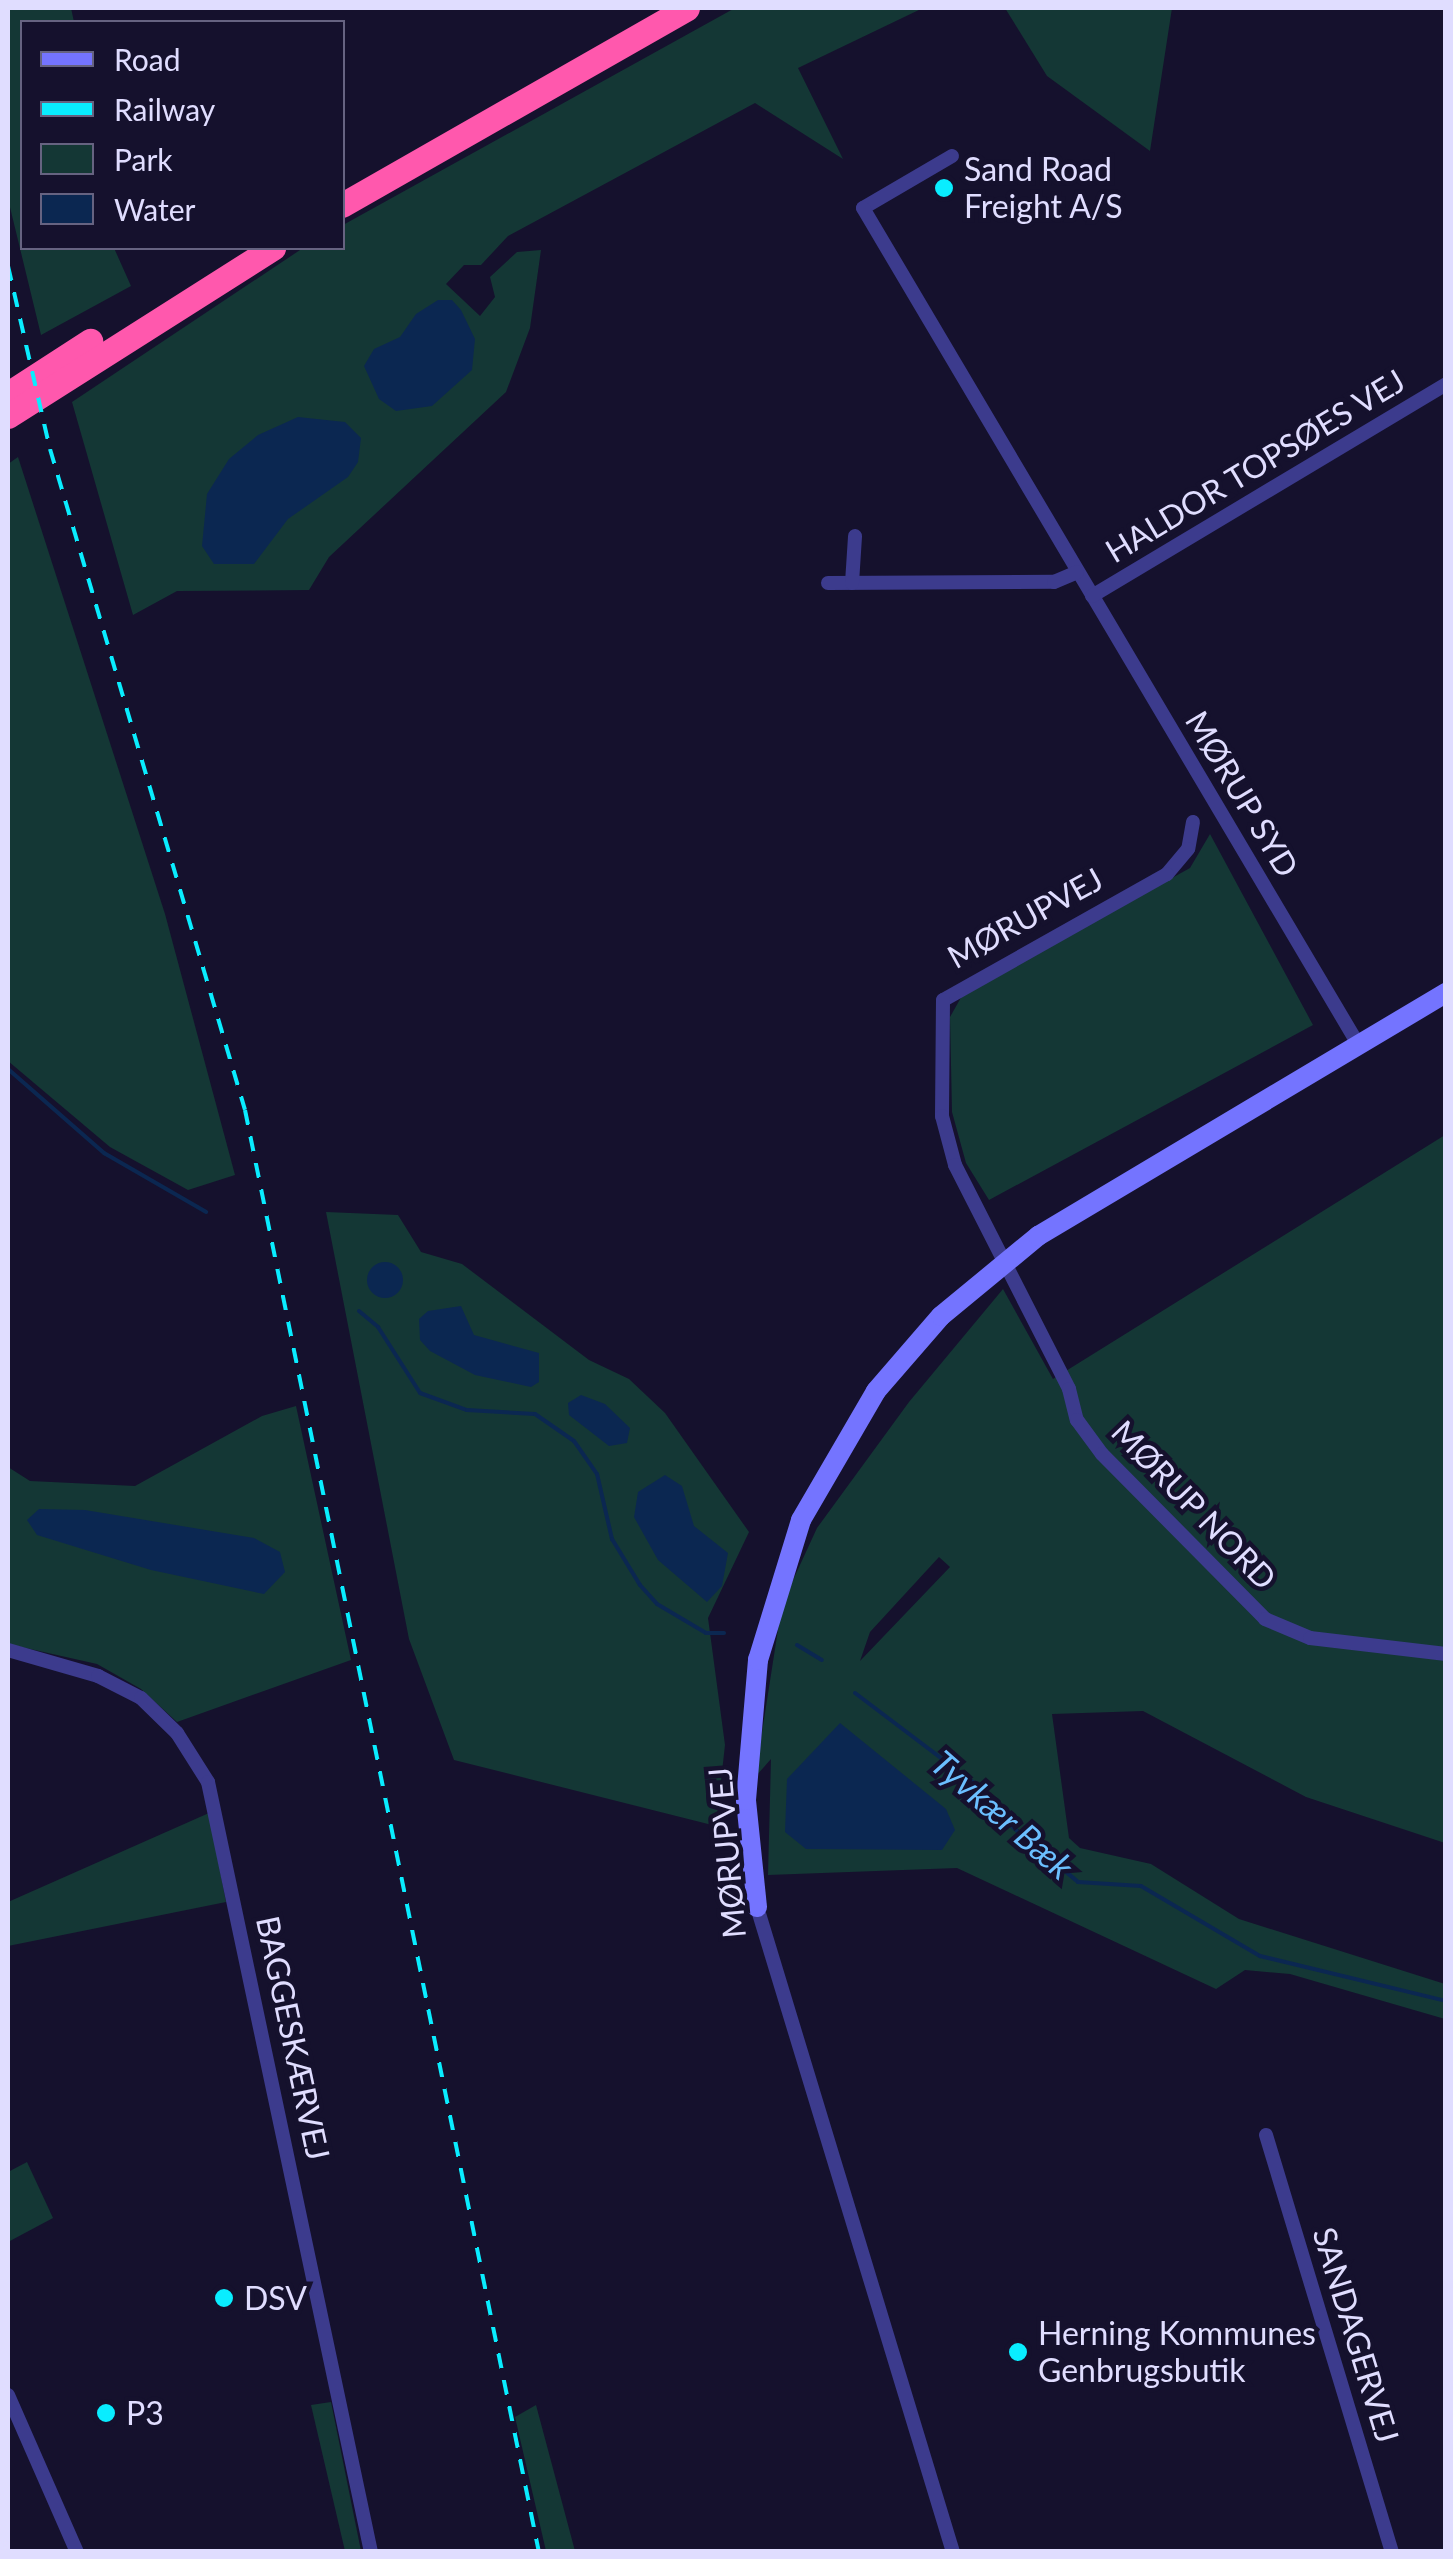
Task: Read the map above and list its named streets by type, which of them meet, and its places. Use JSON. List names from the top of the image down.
{
  "streets": {
    "street": [
      "HALDOR TOPSØES VEJ",
      "MØRUP SYD",
      "MØRUPVEJ",
      "MØRUP NORD",
      "BAGGESKÆRVEJ",
      "SANDAGERVEJ"
    ]
  },
  "crossings": [
    ["HALDOR TOPSØES VEJ", "MØRUP SYD"],
    ["MØRUP SYD", "MØRUPVEJ"],
    ["MØRUPVEJ", "MØRUP NORD"]
  ],
  "water": ["Tyvkær Bæk"],
  "places": [
    "Sand Road Freight A/S",
    "DSV",
    "Herning Kommunes Genbrugsbutik",
    "P3"
  ],
  "legend": [
    "Road",
    "Railway",
    "Park",
    "Water"
  ]
}
